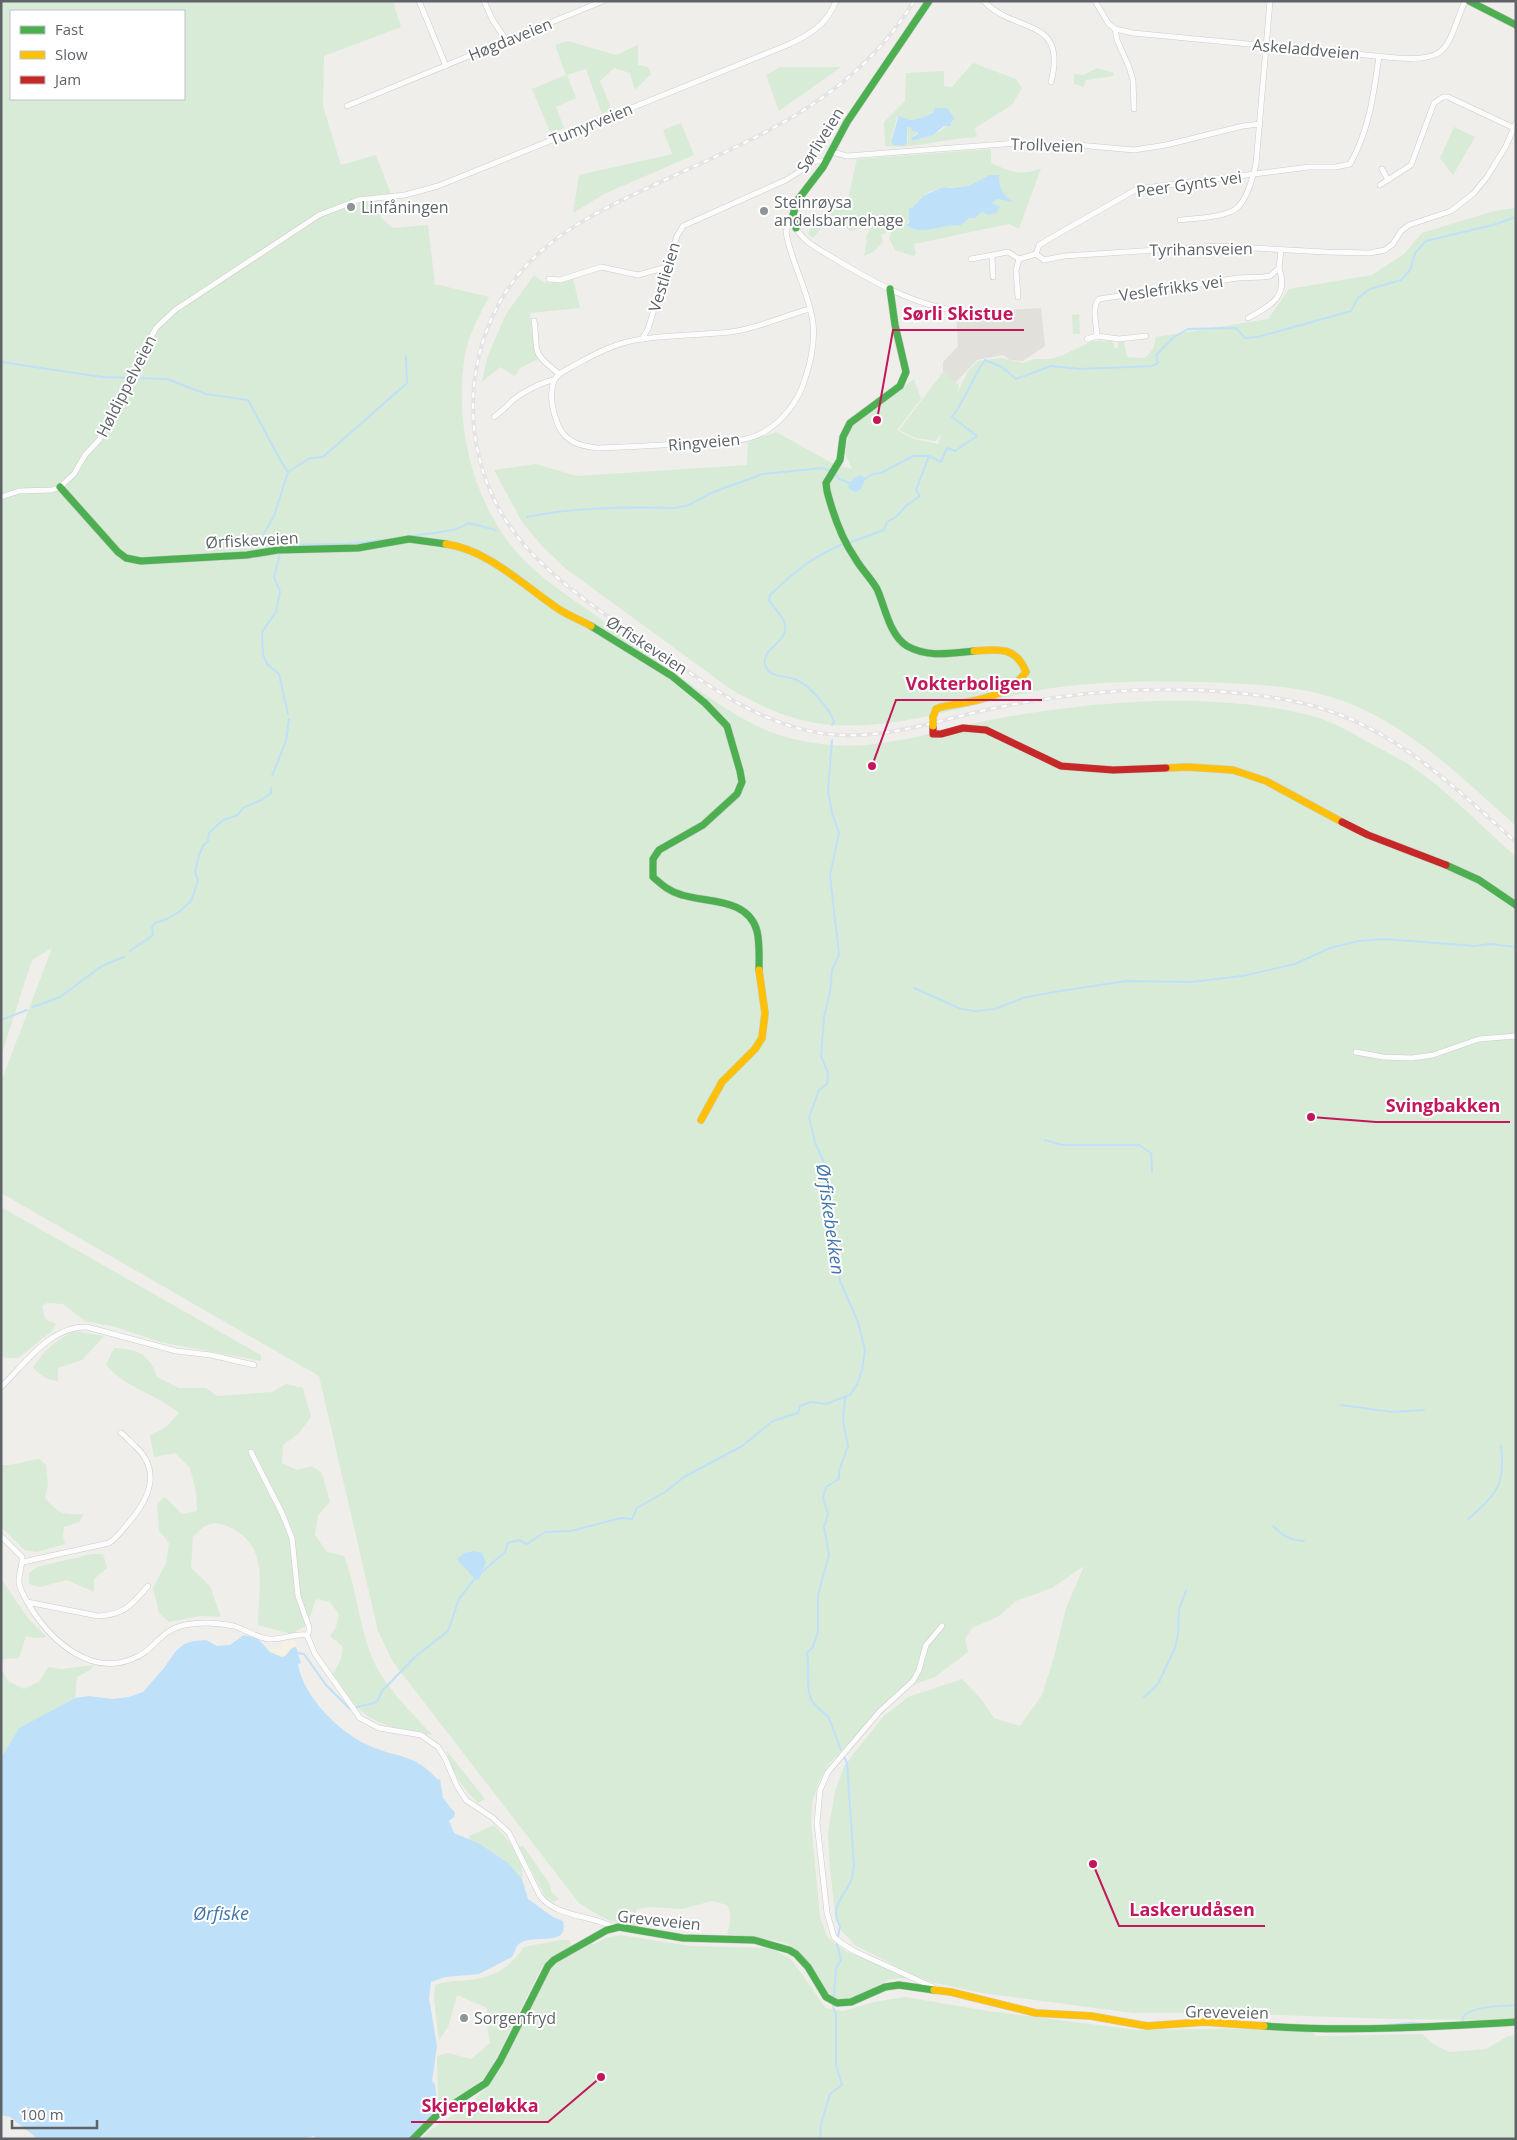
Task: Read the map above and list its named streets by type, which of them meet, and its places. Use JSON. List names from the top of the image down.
{
  "streets": {
    "street": [
      "Høgdaveien",
      "Askeladdveien",
      "Tumyrveien",
      "Sørliveien",
      "Trollveien",
      "Peer Gynts vei",
      "Tyrihansveien",
      "Vestlieien",
      "Veslefrikks vei",
      "Høldippelveien",
      "Ringveien",
      "Ørfiskeveien",
      "Greveveien"
    ]
  },
  "crossings": [
    ["Askeladdveien", "Peer Gynts vei"],
    ["Tumyrveien", "Høldippelveien"],
    ["Sørliveien", "Trollveien"],
    ["Sørliveien", "Vestlieien"],
    ["Sørliveien", "Ringveien"],
    ["Peer Gynts vei", "Tyrihansveien"],
    ["Høldippelveien", "Ørfiskeveien"]
  ],
  "water": ["Ørfiskebekken", "Ørfiske"],
  "places": [
    "Linfåningen",
    "Steinrøysa andelsbarnehage",
    "Sørli Skistue",
    "Vokterboligen",
    "Svingbakken",
    "Laskerudåsen",
    "Sorgenfryd",
    "Skjerpeløkka"
  ],
  "legend": ["Fast", "Slow", "Jam"],
  "scale_bar": "100 m"
}
